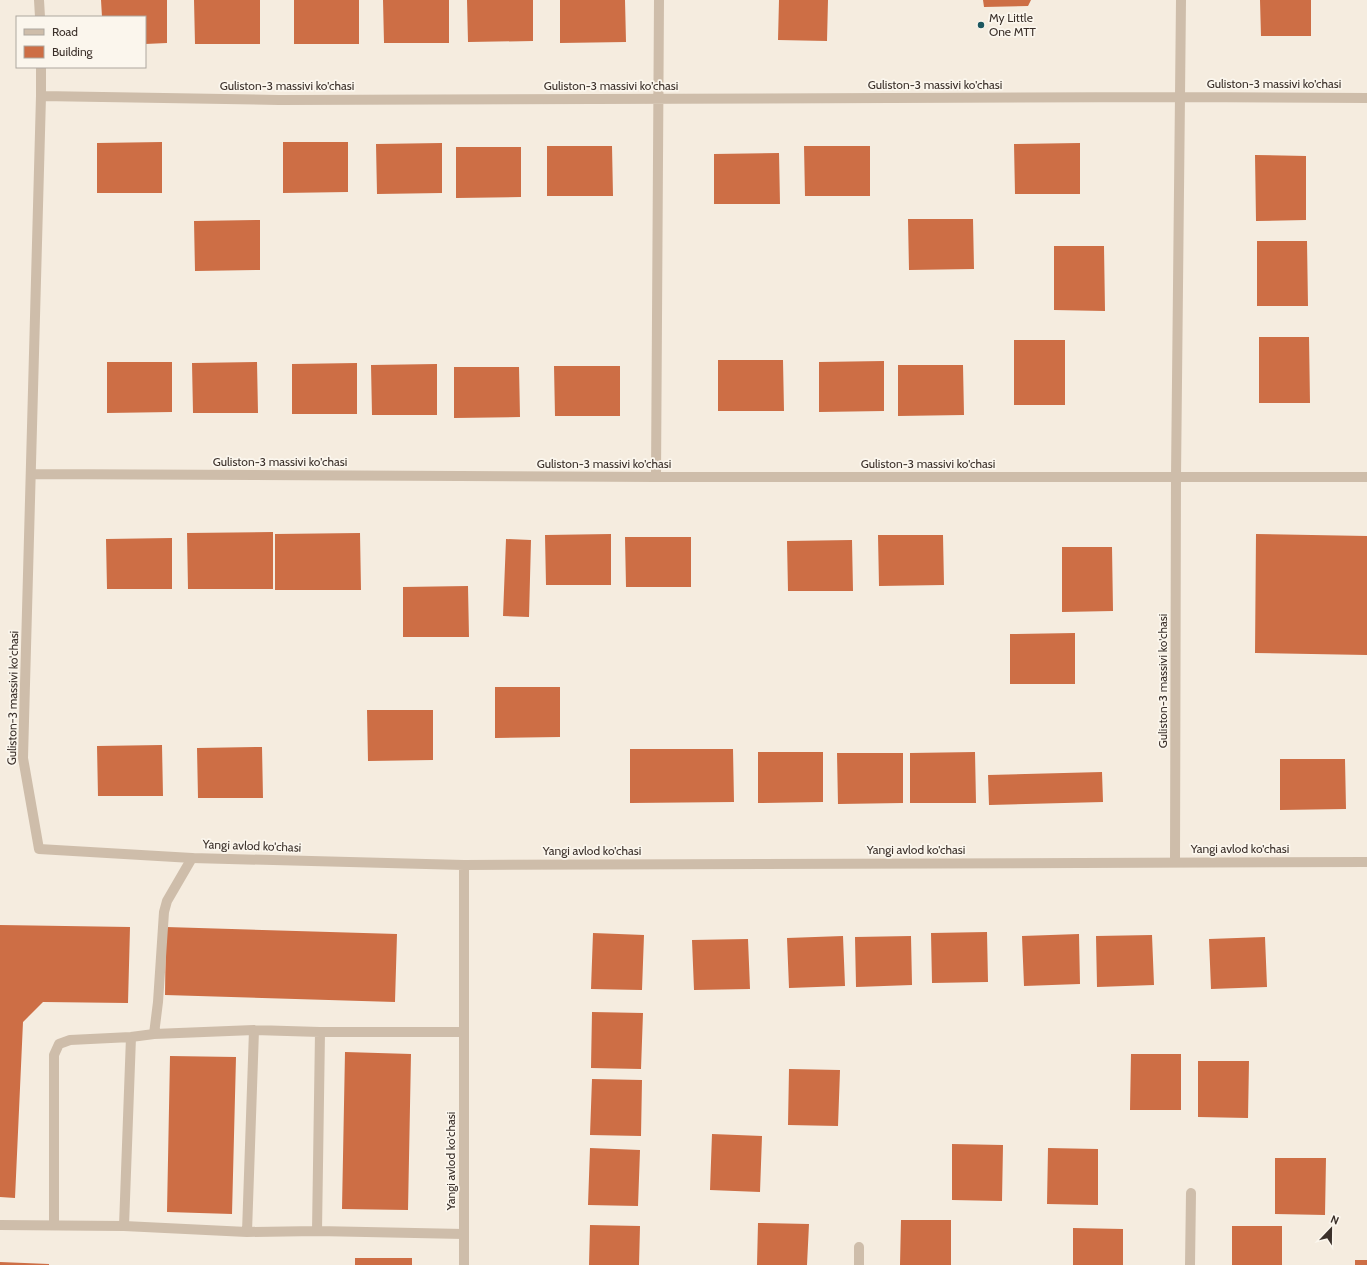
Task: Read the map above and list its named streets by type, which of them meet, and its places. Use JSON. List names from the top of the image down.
{
  "streets": {
    "street": ["Guliston-3 massivi ko'chasi", "Yangi avlod ko'chasi"]
  },
  "crossings": [
    ["Guliston-3 massivi ko'chasi", "Yangi avlod ko'chasi"]
  ],
  "places": ["My Little One MTT"],
  "legend": ["Road", "Building"],
  "north": "top"
}
